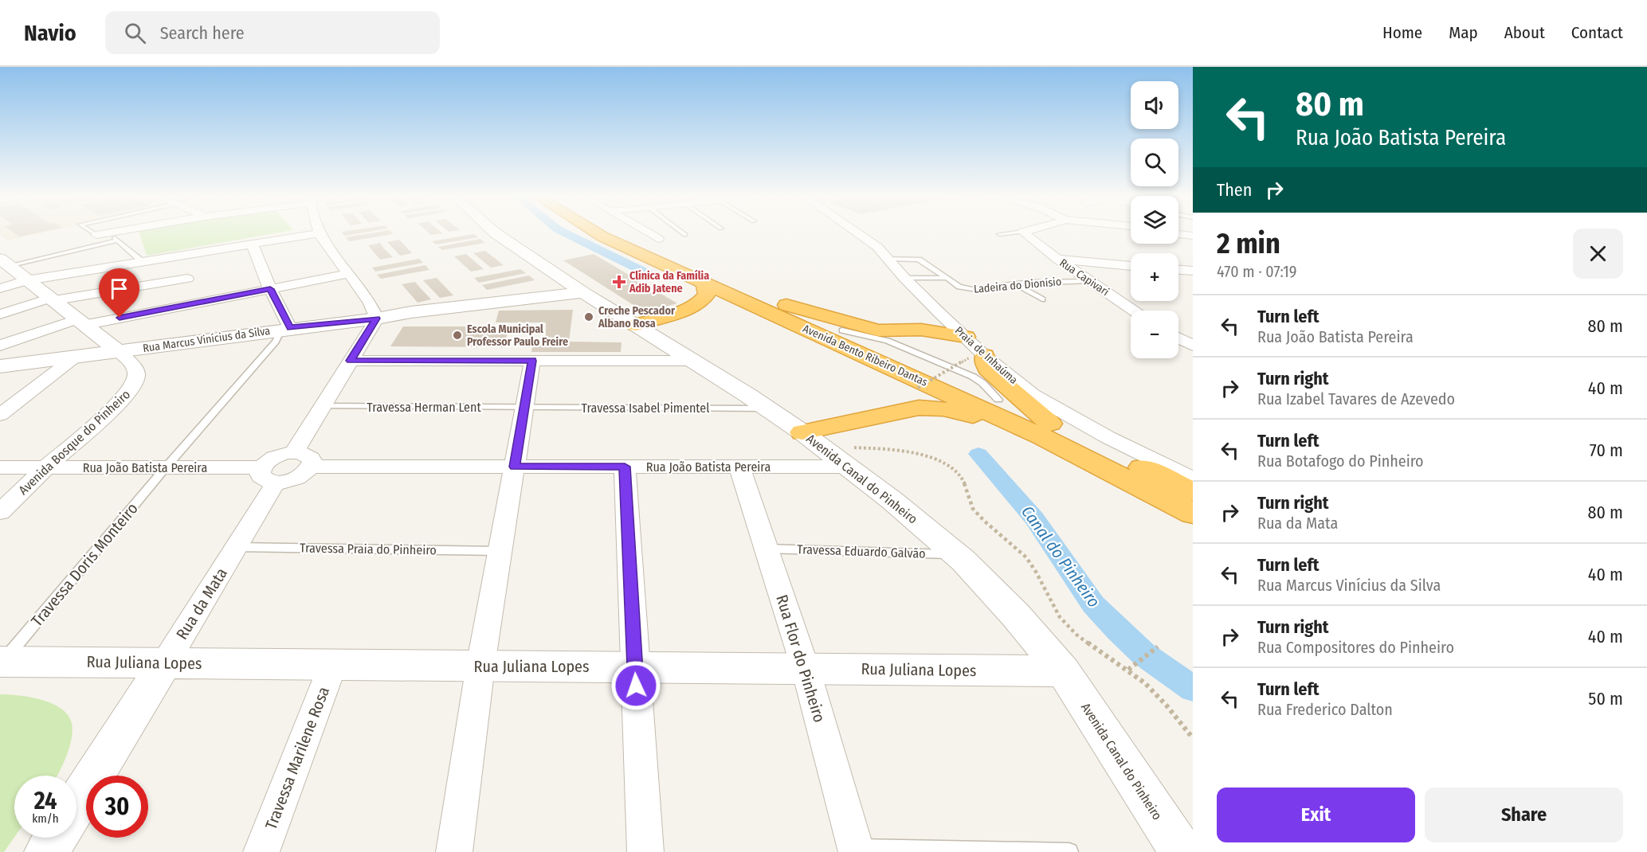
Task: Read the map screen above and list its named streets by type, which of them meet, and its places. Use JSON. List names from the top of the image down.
{
  "streets": {
    "highway": ["Avenida Bento Ribeiro Dantas"],
    "street": [
      "Rua Capivari",
      "Rua Marcus Vinícius da Silva",
      "Praia de Inhaúma",
      "Avenida Bosque do Pinheiro",
      "Rua João Batista Pereira",
      "Avenida Canal do Pinheiro",
      "Rua da Mata",
      "Rua Flor do Pinheiro",
      "Rua Juliana Lopes",
      "Travessa Marilene Rosa"
    ],
    "lane": [
      "Ladeira do Dionísio",
      "Travessa Herman Lent",
      "Travessa Isabel Pimentel",
      "Travessa Praia do Pinheiro",
      "Travessa Eduardo Galvão",
      "Travessa Doris Monteiro"
    ]
  },
  "crossings": [
    ["Rua Capivari", "Ladeira do Dionísio"],
    ["Ladeira do Dionísio", "Praia de Inhaúma"],
    ["Rua Marcus Vinícius da Silva", "Avenida Bosque do Pinheiro"],
    ["Rua Marcus Vinícius da Silva", "Avenida Canal do Pinheiro"],
    ["Rua Marcus Vinícius da Silva", "Travessa Doris Monteiro"],
    ["Travessa Herman Lent", "Travessa Isabel Pimentel"],
    ["Travessa Isabel Pimentel", "Avenida Canal do Pinheiro"],
    ["Avenida Bosque do Pinheiro", "Rua João Batista Pereira"],
    ["Rua João Batista Pereira", "Avenida Canal do Pinheiro"],
    ["Rua João Batista Pereira", "Travessa Doris Monteiro"],
    ["Rua João Batista Pereira", "Rua da Mata"],
    ["Rua João Batista Pereira", "Rua Flor do Pinheiro"],
    ["Avenida Canal do Pinheiro", "Travessa Eduardo Galvão"],
    ["Avenida Canal do Pinheiro", "Rua Juliana Lopes"],
    ["Travessa Praia do Pinheiro", "Rua da Mata"],
    ["Travessa Eduardo Galvão", "Rua Flor do Pinheiro"],
    ["Travessa Doris Monteiro", "Rua Juliana Lopes"],
    ["Rua da Mata", "Rua Juliana Lopes"],
    ["Rua Flor do Pinheiro", "Rua Juliana Lopes"],
    ["Rua Juliana Lopes", "Travessa Marilene Rosa"]
  ],
  "water": ["Canal do Pinheiro"],
  "places": {
    "health": ["Clínica da Família Adib Jatene"],
    "other": ["Creche Pescador Albano Rosa", "Escola Municipal Professor Paulo Freire"]
  },
  "page": {
    "header": "Navio",
    "search": "Search here",
    "nav": [
      "Home",
      "Map",
      "About",
      "Contact"
    ],
    "turn": ["80 m", "Rua João Batista Pereira"],
    "map_buttons": ["+", "−"],
    "then": "Then",
    "heading": ["2 min", "470 m · 07:19"],
    "list": [
      {
        "name": "Turn left",
        "note": "Rua João Batista Pereira",
        "value": "80 m"
      },
      {
        "name": "Turn right",
        "note": "Rua Izabel Tavares de Azevedo",
        "value": "40 m"
      },
      {
        "name": "Turn left",
        "note": "Rua Botafogo do Pinheiro",
        "value": "70 m"
      },
      {
        "name": "Turn right",
        "note": "Rua da Mata",
        "value": "80 m"
      },
      {
        "name": "Turn left",
        "note": "Rua Marcus Vinícius da Silva",
        "value": "40 m"
      },
      {
        "name": "Turn right",
        "note": "Rua Compositores do Pinheiro",
        "value": "40 m"
      },
      {
        "name": "Turn left",
        "note": "Rua Frederico Dalton",
        "value": "50 m"
      }
    ],
    "speed": "24 km/h",
    "limit": "30",
    "buttons": ["Exit", "Share"]
  }
}
